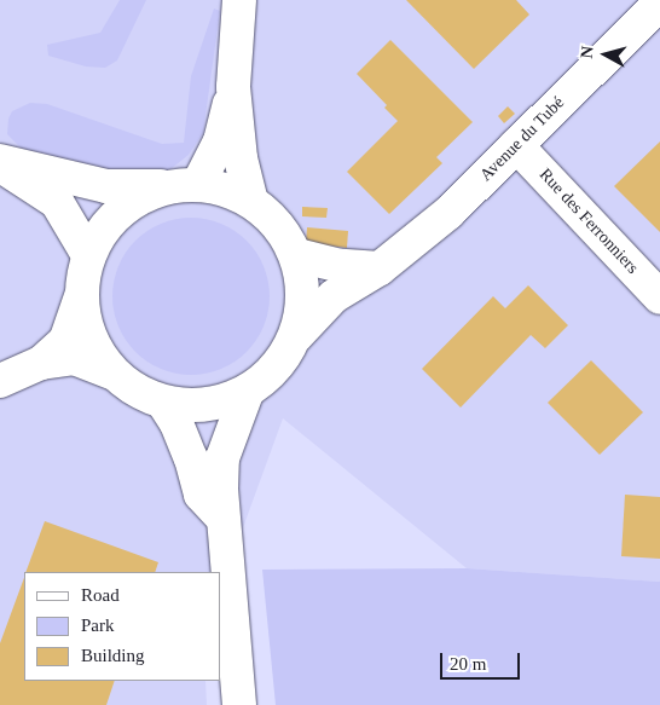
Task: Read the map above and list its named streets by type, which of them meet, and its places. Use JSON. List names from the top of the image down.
{
  "streets": {
    "street": ["Avenue du Tubé", "Rue des Ferronniers"]
  },
  "crossings": [
    ["Avenue du Tubé", "Rue des Ferronniers"]
  ],
  "legend": ["Road", "Park", "Building"],
  "scale_bar": "20 m",
  "north": "left"
}
